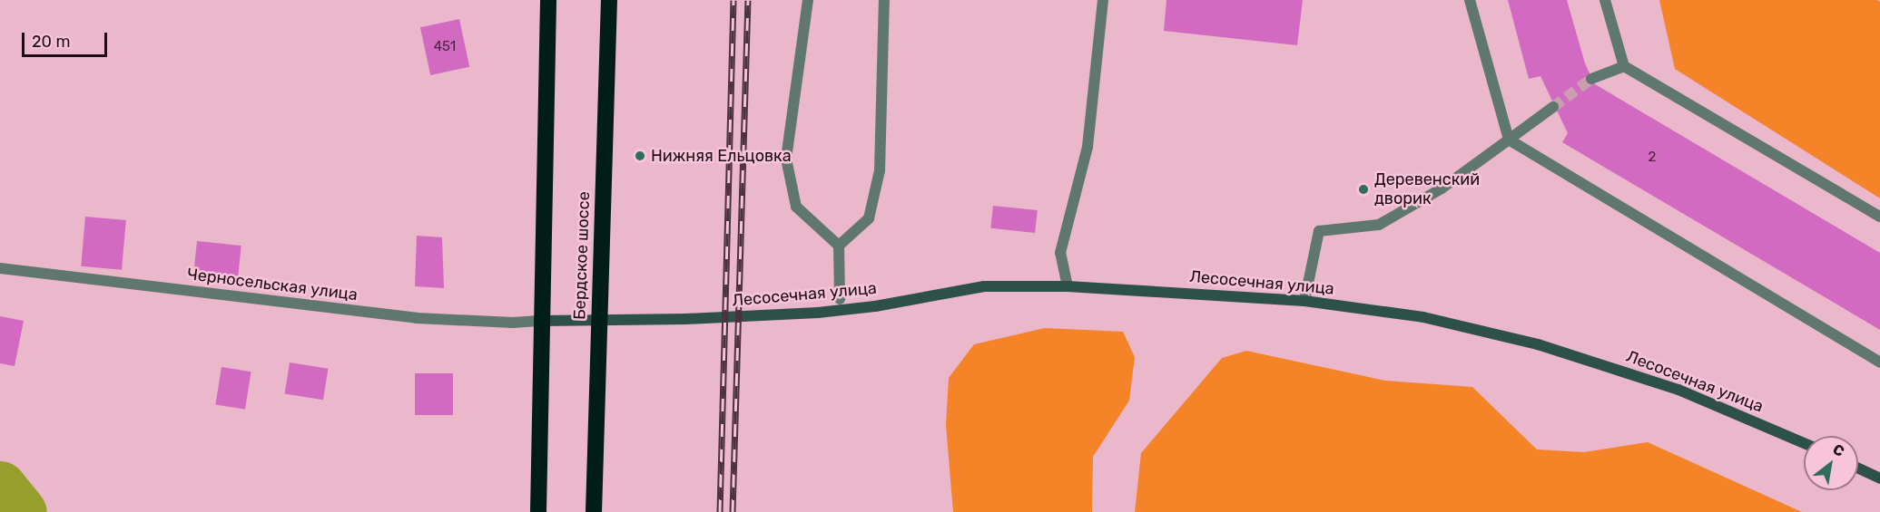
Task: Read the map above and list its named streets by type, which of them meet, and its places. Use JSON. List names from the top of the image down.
{
  "streets": {
    "highway": ["Бердское шоссе"],
    "street": ["Лесосечная улица", "Черносельская улица"]
  },
  "crossings": [
    ["Бердское шоссе", "Лесосечная улица"]
  ],
  "places": ["Нижняя Ельцовка", "Деревенский дворик"],
  "house_numbers": ["451", "2"],
  "scale_bar": "20 m",
  "north": "top right"
}
